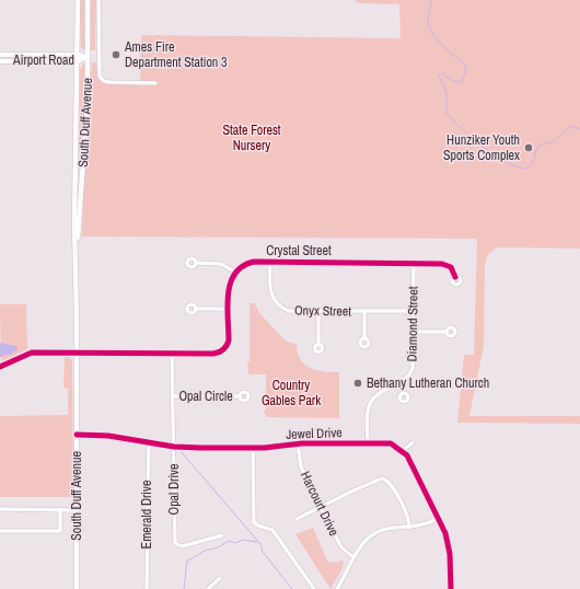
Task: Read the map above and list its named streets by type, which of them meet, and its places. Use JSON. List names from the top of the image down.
{
  "streets": {
    "main road": ["Airport Road", "South Duff Avenue"],
    "street": [
      "Crystal Street",
      "Onyx Street",
      "Diamond Street",
      "Opal Circle",
      "Jewel Drive",
      "Opal Drive",
      "Harcourt Drive",
      "Emerald Drive"
    ]
  },
  "crossings": [
    ["Airport Road", "South Duff Avenue"],
    ["South Duff Avenue", "Jewel Drive"],
    ["Crystal Street", "Onyx Street"],
    ["Crystal Street", "Diamond Street"],
    ["Onyx Street", "Diamond Street"],
    ["Diamond Street", "Jewel Drive"],
    ["Opal Circle", "Opal Drive"],
    ["Jewel Drive", "Opal Drive"],
    ["Jewel Drive", "Harcourt Drive"],
    ["Jewel Drive", "Emerald Drive"]
  ],
  "parks": ["State Forest Nursery", "Country Gables Park"],
  "places": ["Ames Fire Department Station 3", "Hunziker Youth Sports Complex", "Bethany Lutheran Church"]
}
